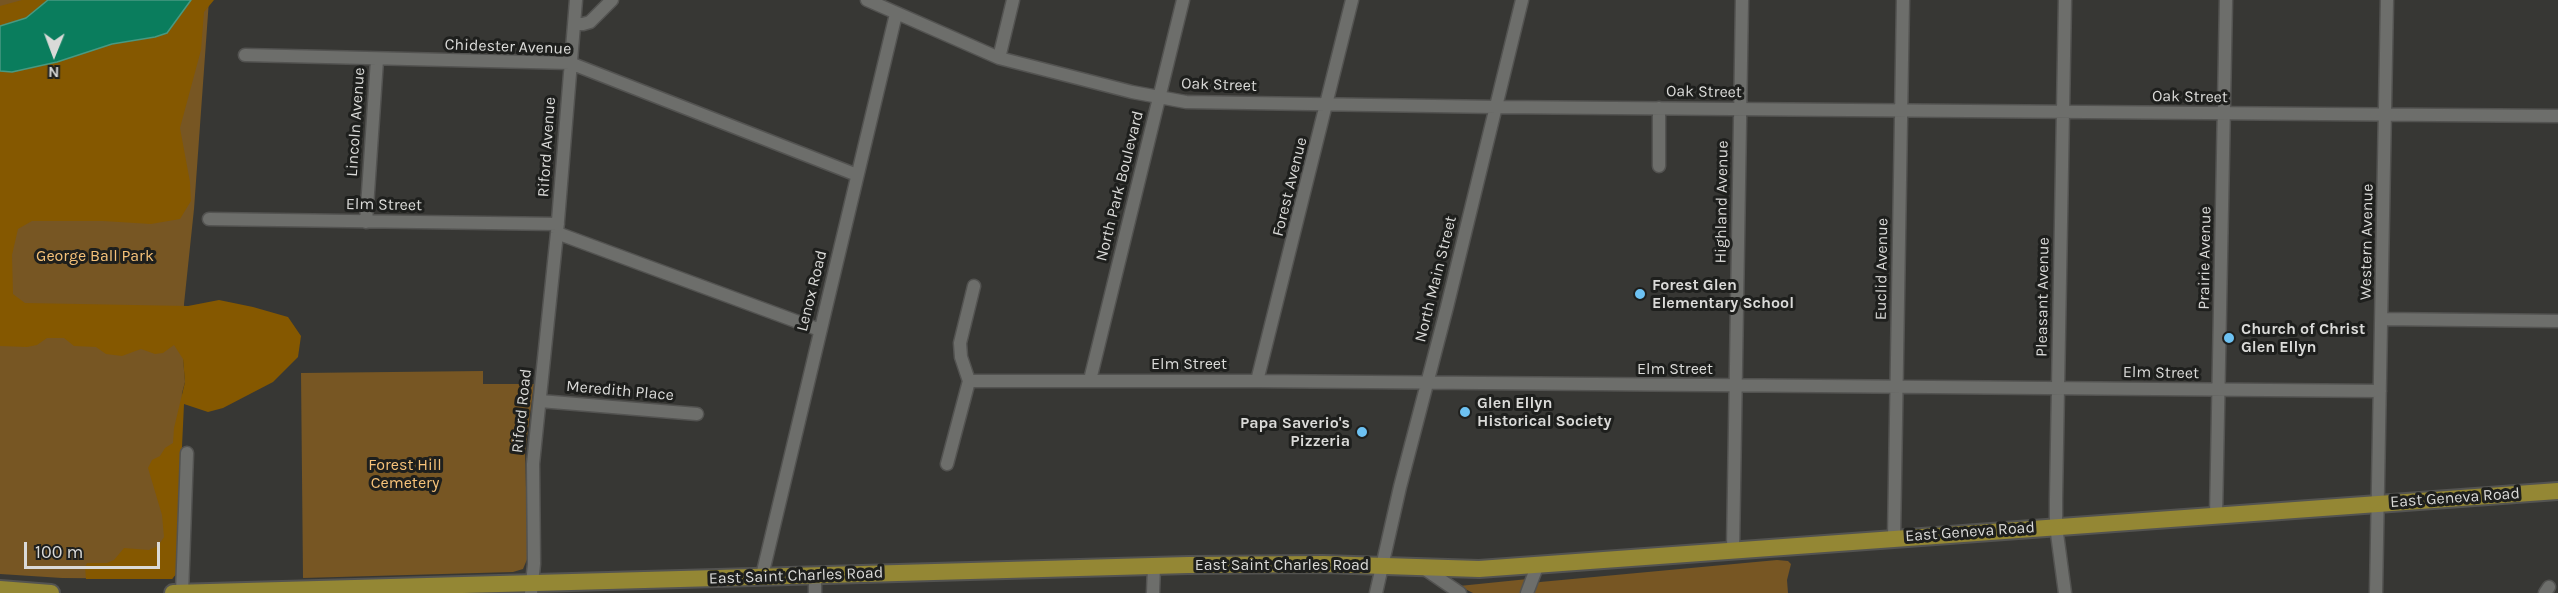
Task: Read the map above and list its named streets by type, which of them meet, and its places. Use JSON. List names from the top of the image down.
{
  "streets": {
    "main road": ["East Geneva Road", "East Saint Charles Road"],
    "street": [
      "Chidester Avenue",
      "Oak Street",
      "Lincoln Avenue",
      "Riford Avenue",
      "North Park Boulevard",
      "Forest Avenue",
      "Highland Avenue",
      "Elm Street",
      "Western Avenue",
      "Prairie Avenue",
      "Euclid Avenue",
      "North Main Street",
      "Lenox Road",
      "Pleasant Avenue",
      "Meredith Place",
      "Riford Road"
    ]
  },
  "crossings": [
    ["Chidester Avenue", "Lincoln Avenue"],
    ["Chidester Avenue", "Riford Avenue"],
    ["Chidester Avenue", "Lenox Road"],
    ["Oak Street", "North Park Boulevard"],
    ["Oak Street", "Forest Avenue"],
    ["Oak Street", "Highland Avenue"],
    ["Oak Street", "Western Avenue"],
    ["Oak Street", "Prairie Avenue"],
    ["Oak Street", "Euclid Avenue"],
    ["Oak Street", "North Main Street"],
    ["Oak Street", "Lenox Road"],
    ["Oak Street", "Pleasant Avenue"],
    ["Lincoln Avenue", "Elm Street"],
    ["Riford Avenue", "Elm Street"],
    ["Riford Avenue", "Riford Road"],
    ["North Park Boulevard", "Elm Street"],
    ["Forest Avenue", "Elm Street"],
    ["Highland Avenue", "Elm Street"],
    ["Highland Avenue", "East Geneva Road"],
    ["Elm Street", "Western Avenue"],
    ["Elm Street", "Prairie Avenue"],
    ["Elm Street", "Euclid Avenue"],
    ["Elm Street", "North Main Street"],
    ["Elm Street", "Lenox Road"],
    ["Elm Street", "Pleasant Avenue"],
    ["Elm Street", "Riford Road"],
    ["Western Avenue", "East Geneva Road"],
    ["Prairie Avenue", "East Geneva Road"],
    ["Euclid Avenue", "East Geneva Road"],
    ["North Main Street", "East Geneva Road"],
    ["North Main Street", "East Saint Charles Road"],
    ["Lenox Road", "East Saint Charles Road"],
    ["Pleasant Avenue", "East Geneva Road"],
    ["Meredith Place", "Riford Road"],
    ["Riford Road", "East Saint Charles Road"],
    ["East Geneva Road", "East Saint Charles Road"]
  ],
  "parks": ["George Ball Park", "Forest Hill Cemetery"],
  "places": [
    "Forest Glen Elementary School",
    "Church of Christ Glen Ellyn",
    "Glen Ellyn Historical Society",
    "Papa Saverio's Pizzeria"
  ],
  "scale_bar": "100 m",
  "north": "bottom"
}
